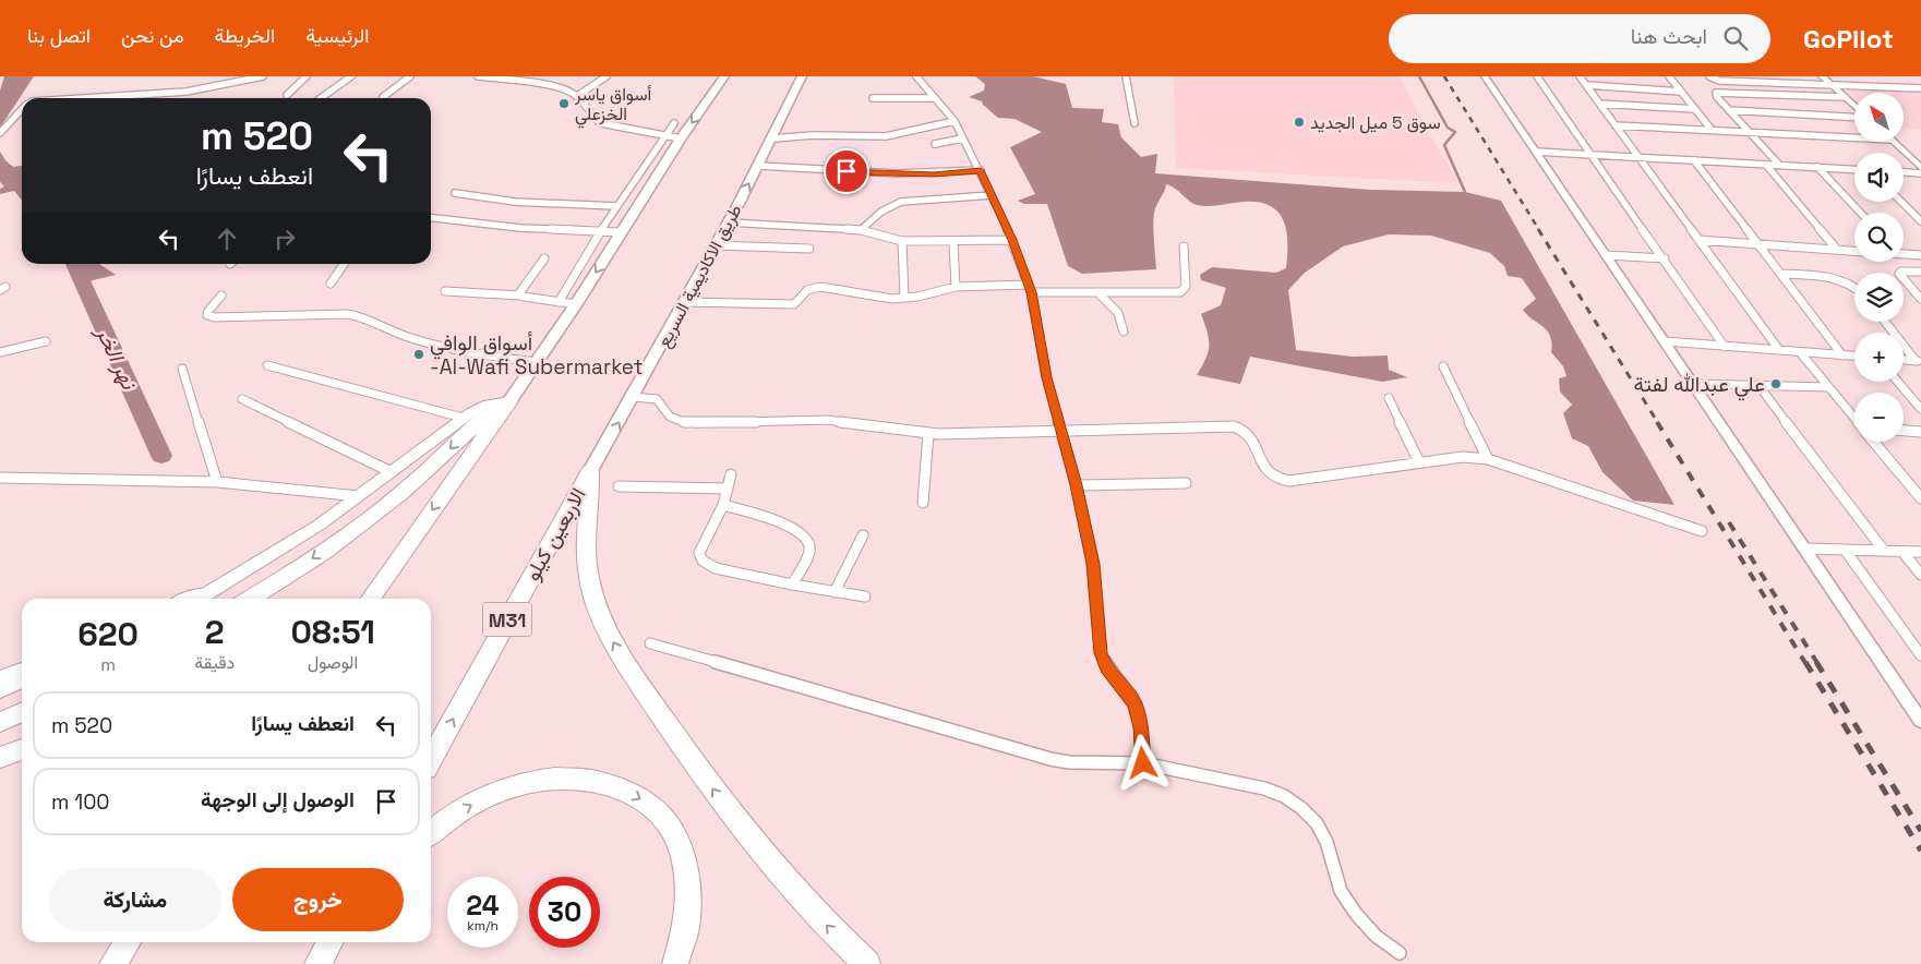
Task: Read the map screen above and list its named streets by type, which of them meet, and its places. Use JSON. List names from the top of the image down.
{
  "streets": {
    "highway": ["طريق الاكاديمية السريع", "الاربعين كيلو", "M31"]
  },
  "crossings": [
    ["طريق الاكاديمية السريع", "الاربعين كيلو"]
  ],
  "water": ["نهر الخر"],
  "places": [
    "أسواق ياسر الخزعلي",
    "سوق 5 ميل الجديد",
    "أسواق الوافي -Al-Wafi Subermarket",
    "علي عبدالله لفتة"
  ],
  "north": "top left",
  "page": {
    "header": "GoPilot",
    "search": "ابحث هنا",
    "nav": [
      "الرئيسية",
      "الخريطة",
      "من نحن",
      "اتصل بنا"
    ],
    "map_buttons": ["+", "−"],
    "turn": ["520 m", "انعطف يسارًا"],
    "eta": [
      "08:51",
      "الوصول",
      "2",
      "دقيقة",
      "620",
      "m"
    ],
    "list": [
      {
        "name": "انعطف يسارًا",
        "value": "520 m"
      },
      {
        "name": "الوصول إلى الوجهة",
        "value": "100 m"
      }
    ],
    "buttons": ["خروج", "مشاركة"],
    "speed": "24 km/h",
    "limit": "30"
  }
}
